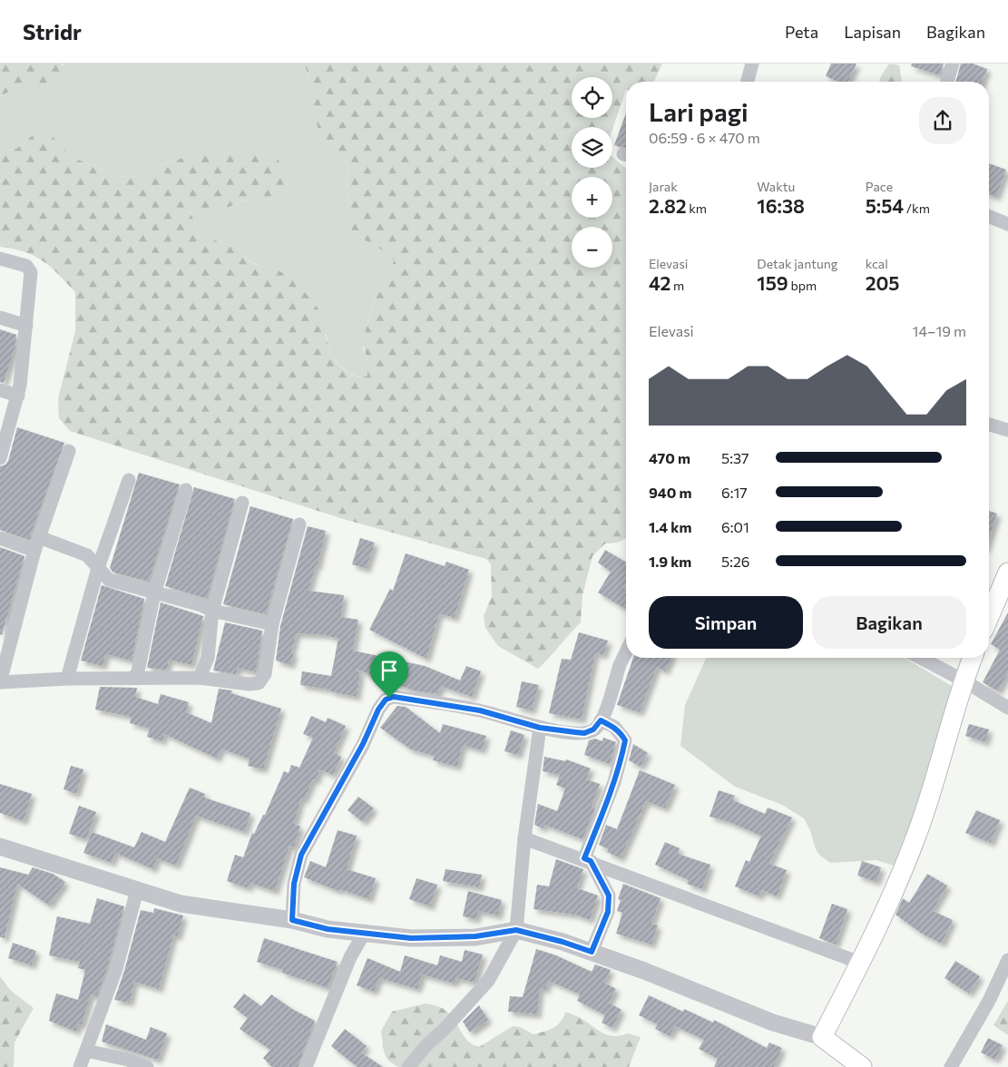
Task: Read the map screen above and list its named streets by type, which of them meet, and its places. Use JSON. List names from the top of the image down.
{
  "page": {
    "header": "Stridr",
    "nav": ["Peta", "Lapisan", "Bagikan"],
    "map_buttons": ["+", "−"],
    "heading": ["Lari pagi", "06:59 · 6 × 470 m"],
    "stats": [
      ["Jarak", "2.82 km"],
      ["Waktu", "16:38"],
      ["Pace", "5:54 /km"],
      ["Elevasi", "42 m"],
      ["Detak jantung", "159 bpm"],
      ["kcal", "205"]
    ],
    "chart": ["Elevasi", "14–19 m"],
    "list": [
      {
        "name": "470 m",
        "note": "5:37"
      },
      {
        "name": "940 m",
        "note": "6:17"
      },
      {
        "name": "1.4 km",
        "note": "6:01"
      },
      {
        "name": "1.9 km",
        "note": "5:26"
      }
    ],
    "buttons": ["Simpan", "Bagikan"]
  }
}
